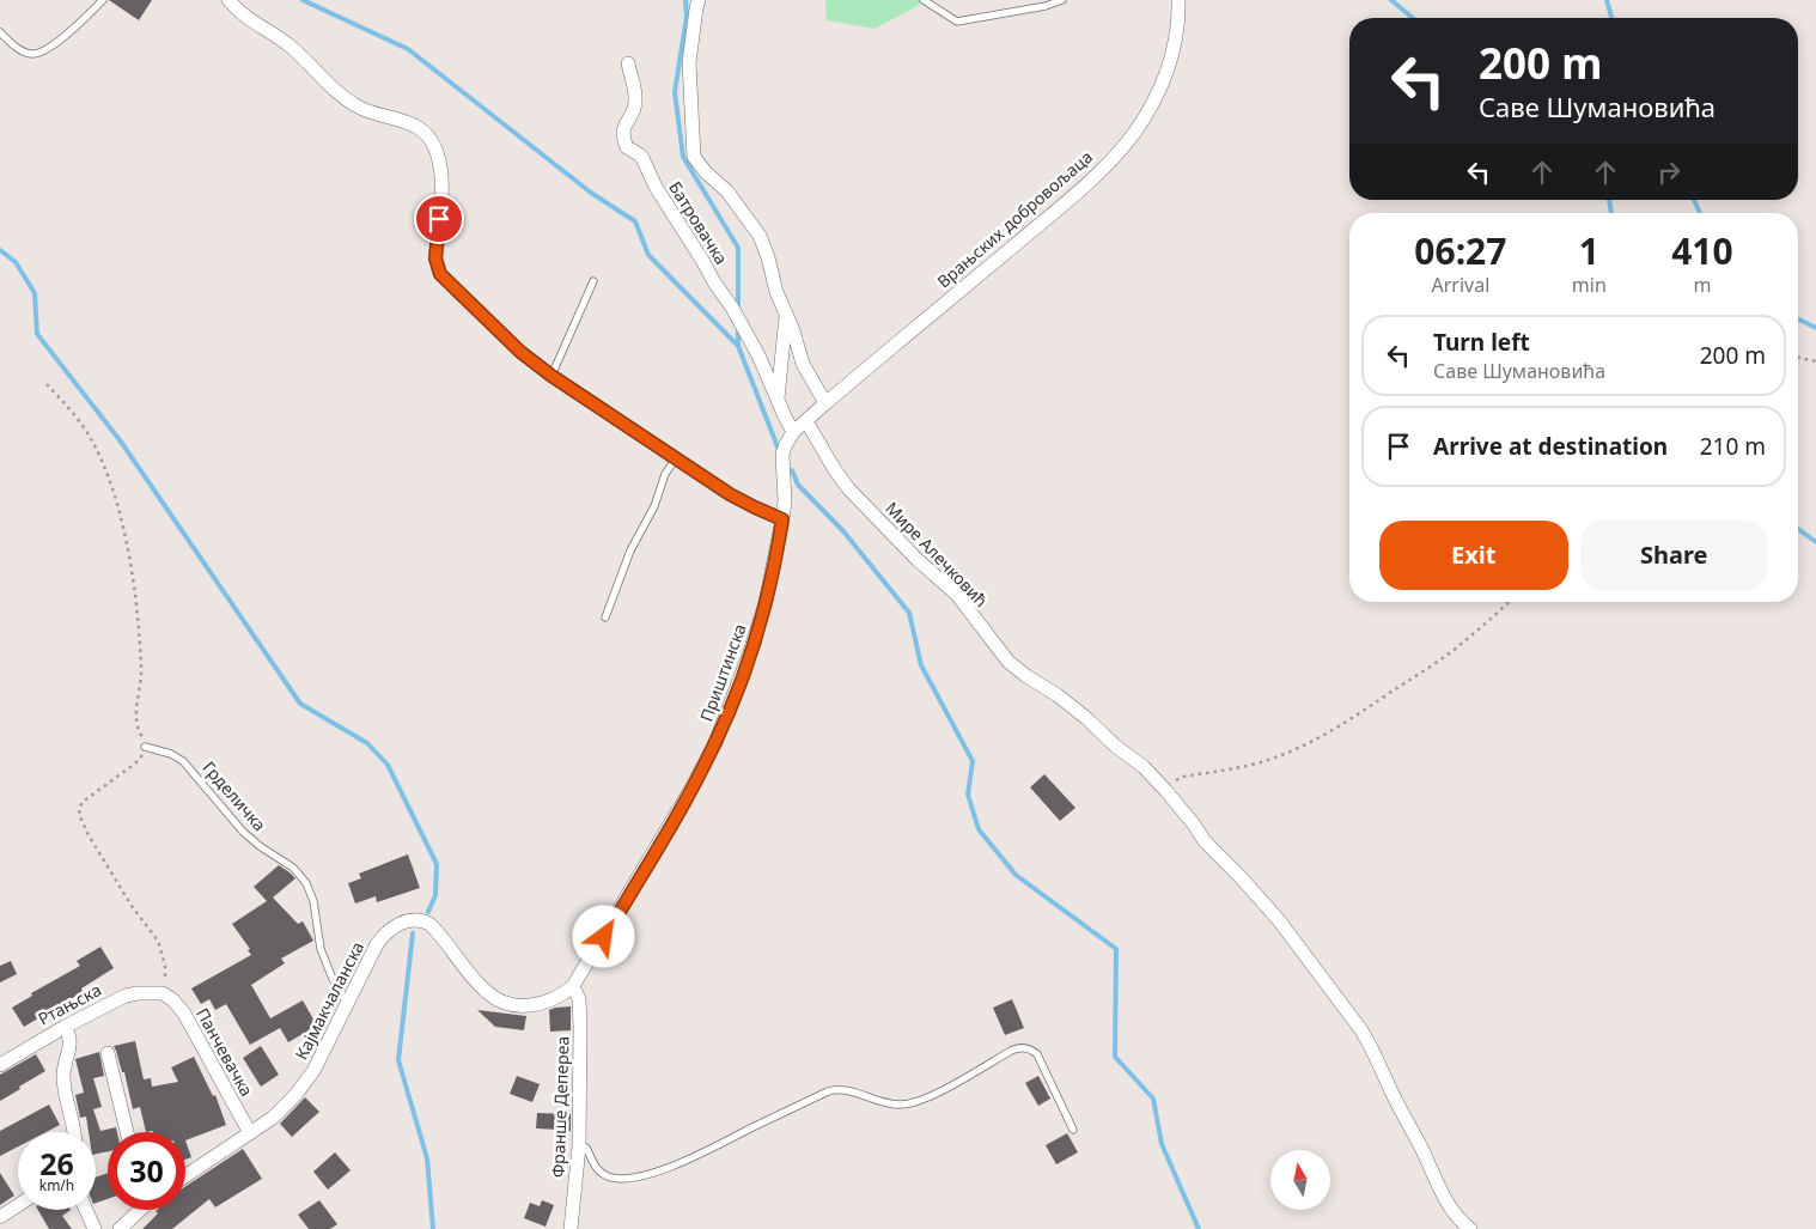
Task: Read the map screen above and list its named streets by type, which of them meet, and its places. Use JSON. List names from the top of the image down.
{
  "streets": {
    "street": [
      "Врањских добровољаца",
      "Батровачка",
      "Мире Алечковић",
      "Приштинска",
      "Кајмакчаланска",
      "Ртањска",
      "Панчевачка",
      "Франше Депереа"
    ],
    "lane": ["Грделичка"]
  },
  "crossings": [
    ["Врањских добровољаца", "Батровачка"],
    ["Врањских добровољаца", "Мире Алечковић"],
    ["Врањских добровољаца", "Приштинска"],
    ["Батровачка", "Приштинска"],
    ["Мире Алечковић", "Приштинска"],
    ["Приштинска", "Кајмакчаланска"],
    ["Грделичка", "Кајмакчаланска"],
    ["Кајмакчаланска", "Панчевачка"],
    ["Кајмакчаланска", "Франше Депереа"],
    ["Ртањска", "Панчевачка"]
  ],
  "north": "top",
  "page": {
    "turn": ["200 m", "Саве Шумановића"],
    "eta": [
      "06:27",
      "Arrival",
      "1",
      "min",
      "410",
      "m"
    ],
    "list": [
      {
        "name": "Turn left",
        "note": "Саве Шумановића",
        "value": "200 m"
      },
      {
        "name": "Arrive at destination",
        "value": "210 m"
      }
    ],
    "buttons": ["Exit", "Share"],
    "speed": "26 km/h",
    "limit": "30"
  }
}
